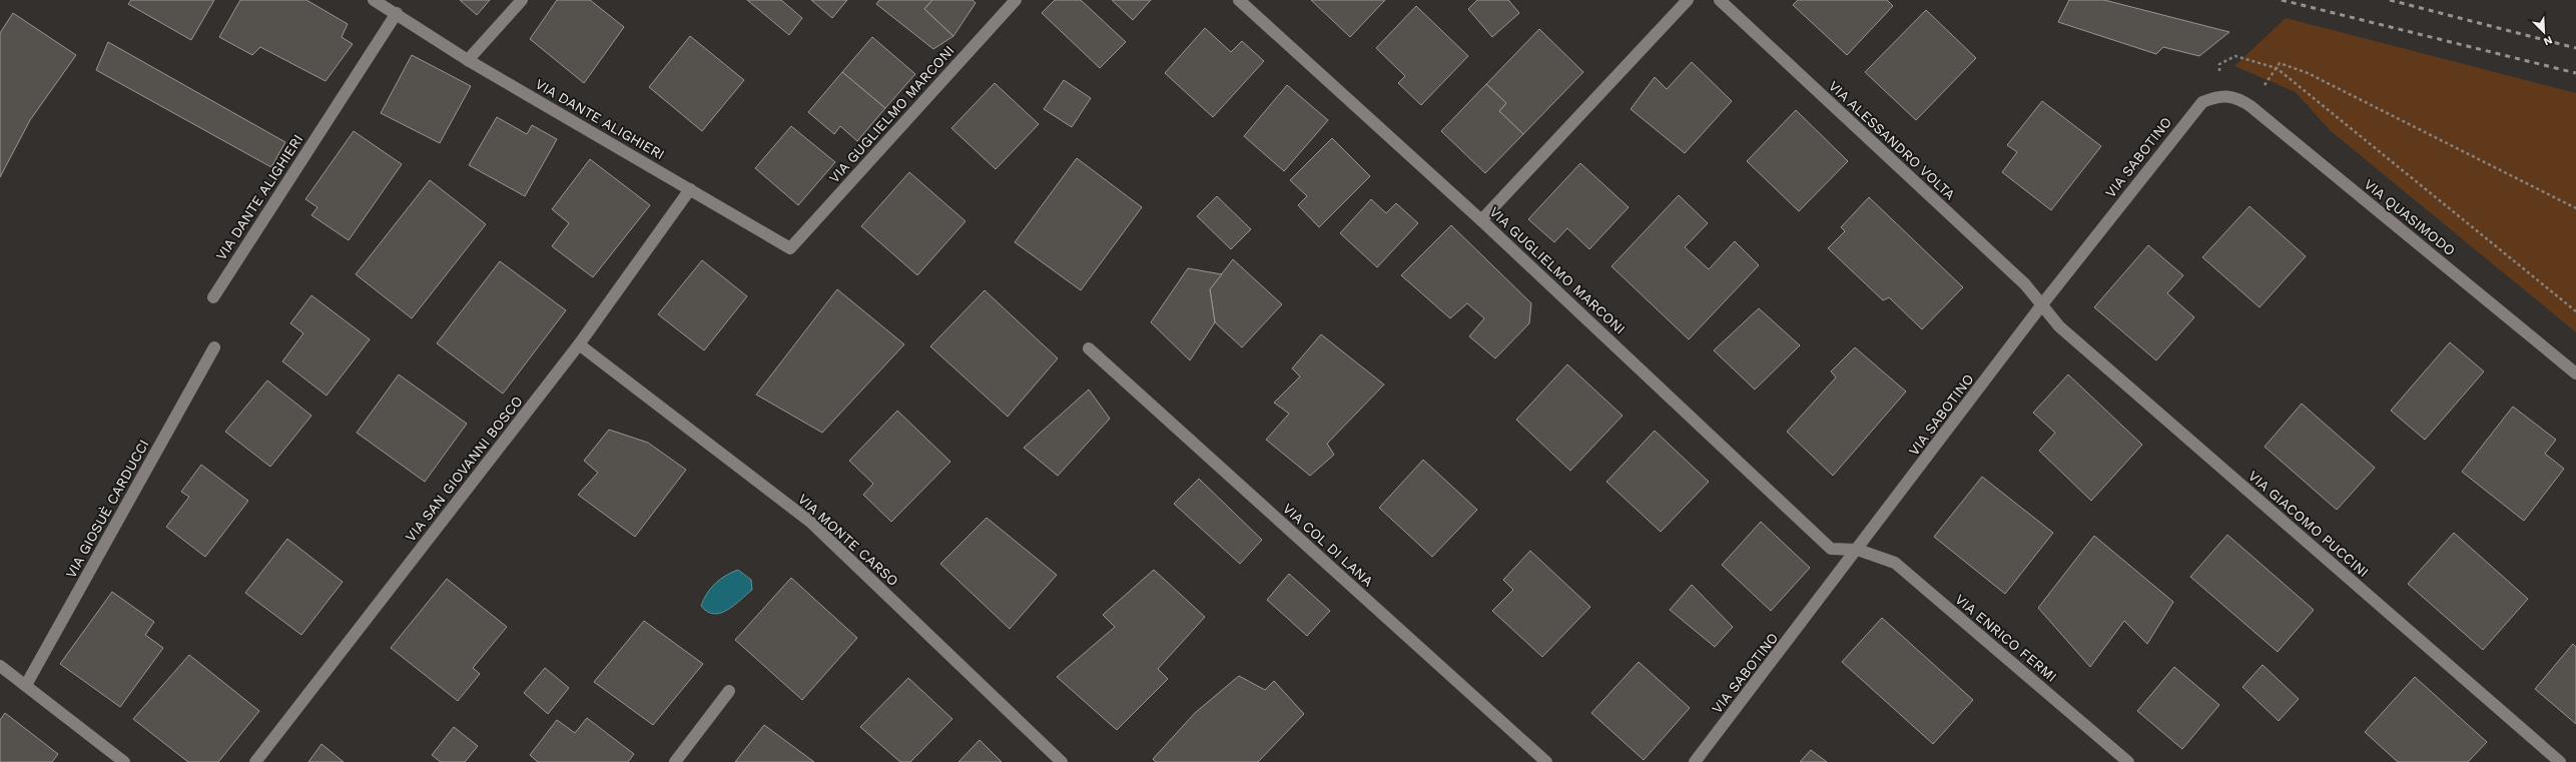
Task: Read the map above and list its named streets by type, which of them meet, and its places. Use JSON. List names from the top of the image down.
{
  "streets": {
    "street": [
      "VIA GUGLIELMO MARCONI",
      "VIA DANTE ALIGHIERI",
      "VIA ALESSANDRO VOLTA",
      "VIA SABOTINO",
      "VIA QUASIMODO",
      "VIA SAN GIOVANNI BOSCO",
      "VIA GIOSUÈ CARDUCCI",
      "VIA GIACOMO PUCCINI",
      "VIA MONTE CARSO",
      "VIA COL DI LANA",
      "VIA ENRICO FERMI"
    ]
  },
  "crossings": [
    ["VIA GUGLIELMO MARCONI", "VIA DANTE ALIGHIERI"],
    ["VIA GUGLIELMO MARCONI", "VIA SABOTINO"],
    ["VIA GUGLIELMO MARCONI", "VIA ENRICO FERMI"],
    ["VIA DANTE ALIGHIERI", "VIA SAN GIOVANNI BOSCO"],
    ["VIA ALESSANDRO VOLTA", "VIA SABOTINO"],
    ["VIA ALESSANDRO VOLTA", "VIA GIACOMO PUCCINI"],
    ["VIA SABOTINO", "VIA QUASIMODO"],
    ["VIA SABOTINO", "VIA GIACOMO PUCCINI"],
    ["VIA SABOTINO", "VIA ENRICO FERMI"],
    ["VIA SAN GIOVANNI BOSCO", "VIA MONTE CARSO"]
  ],
  "north": "bottom right"
}
